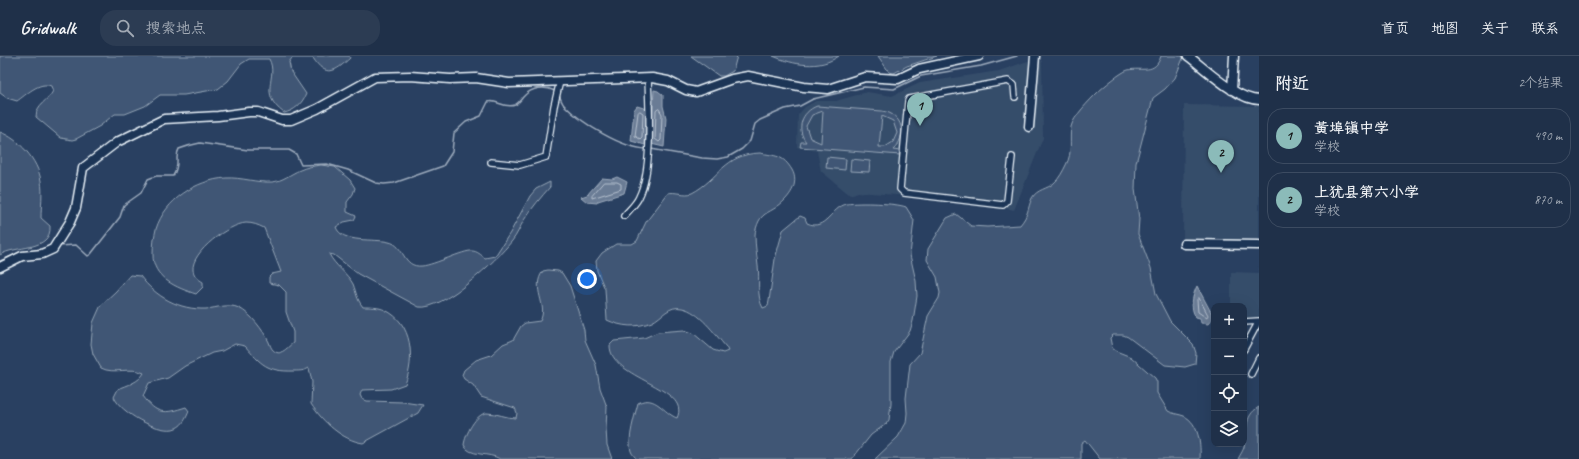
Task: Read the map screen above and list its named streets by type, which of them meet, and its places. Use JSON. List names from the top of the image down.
{
  "page": {
    "header": "Gridwalk",
    "search": "搜索地点",
    "nav": [
      "首页",
      "地图",
      "关于",
      "联系"
    ],
    "heading": ["附近", "2个结果"],
    "pins": ["1", "2"],
    "list": [
      {
        "mark": "1",
        "name": "黄埠镇中学",
        "note": "学校",
        "value": "490 m"
      },
      {
        "mark": "2",
        "name": "上犹县第六小学",
        "note": "学校",
        "value": "870 m"
      }
    ],
    "map_buttons": ["+", "−"]
  }
}
